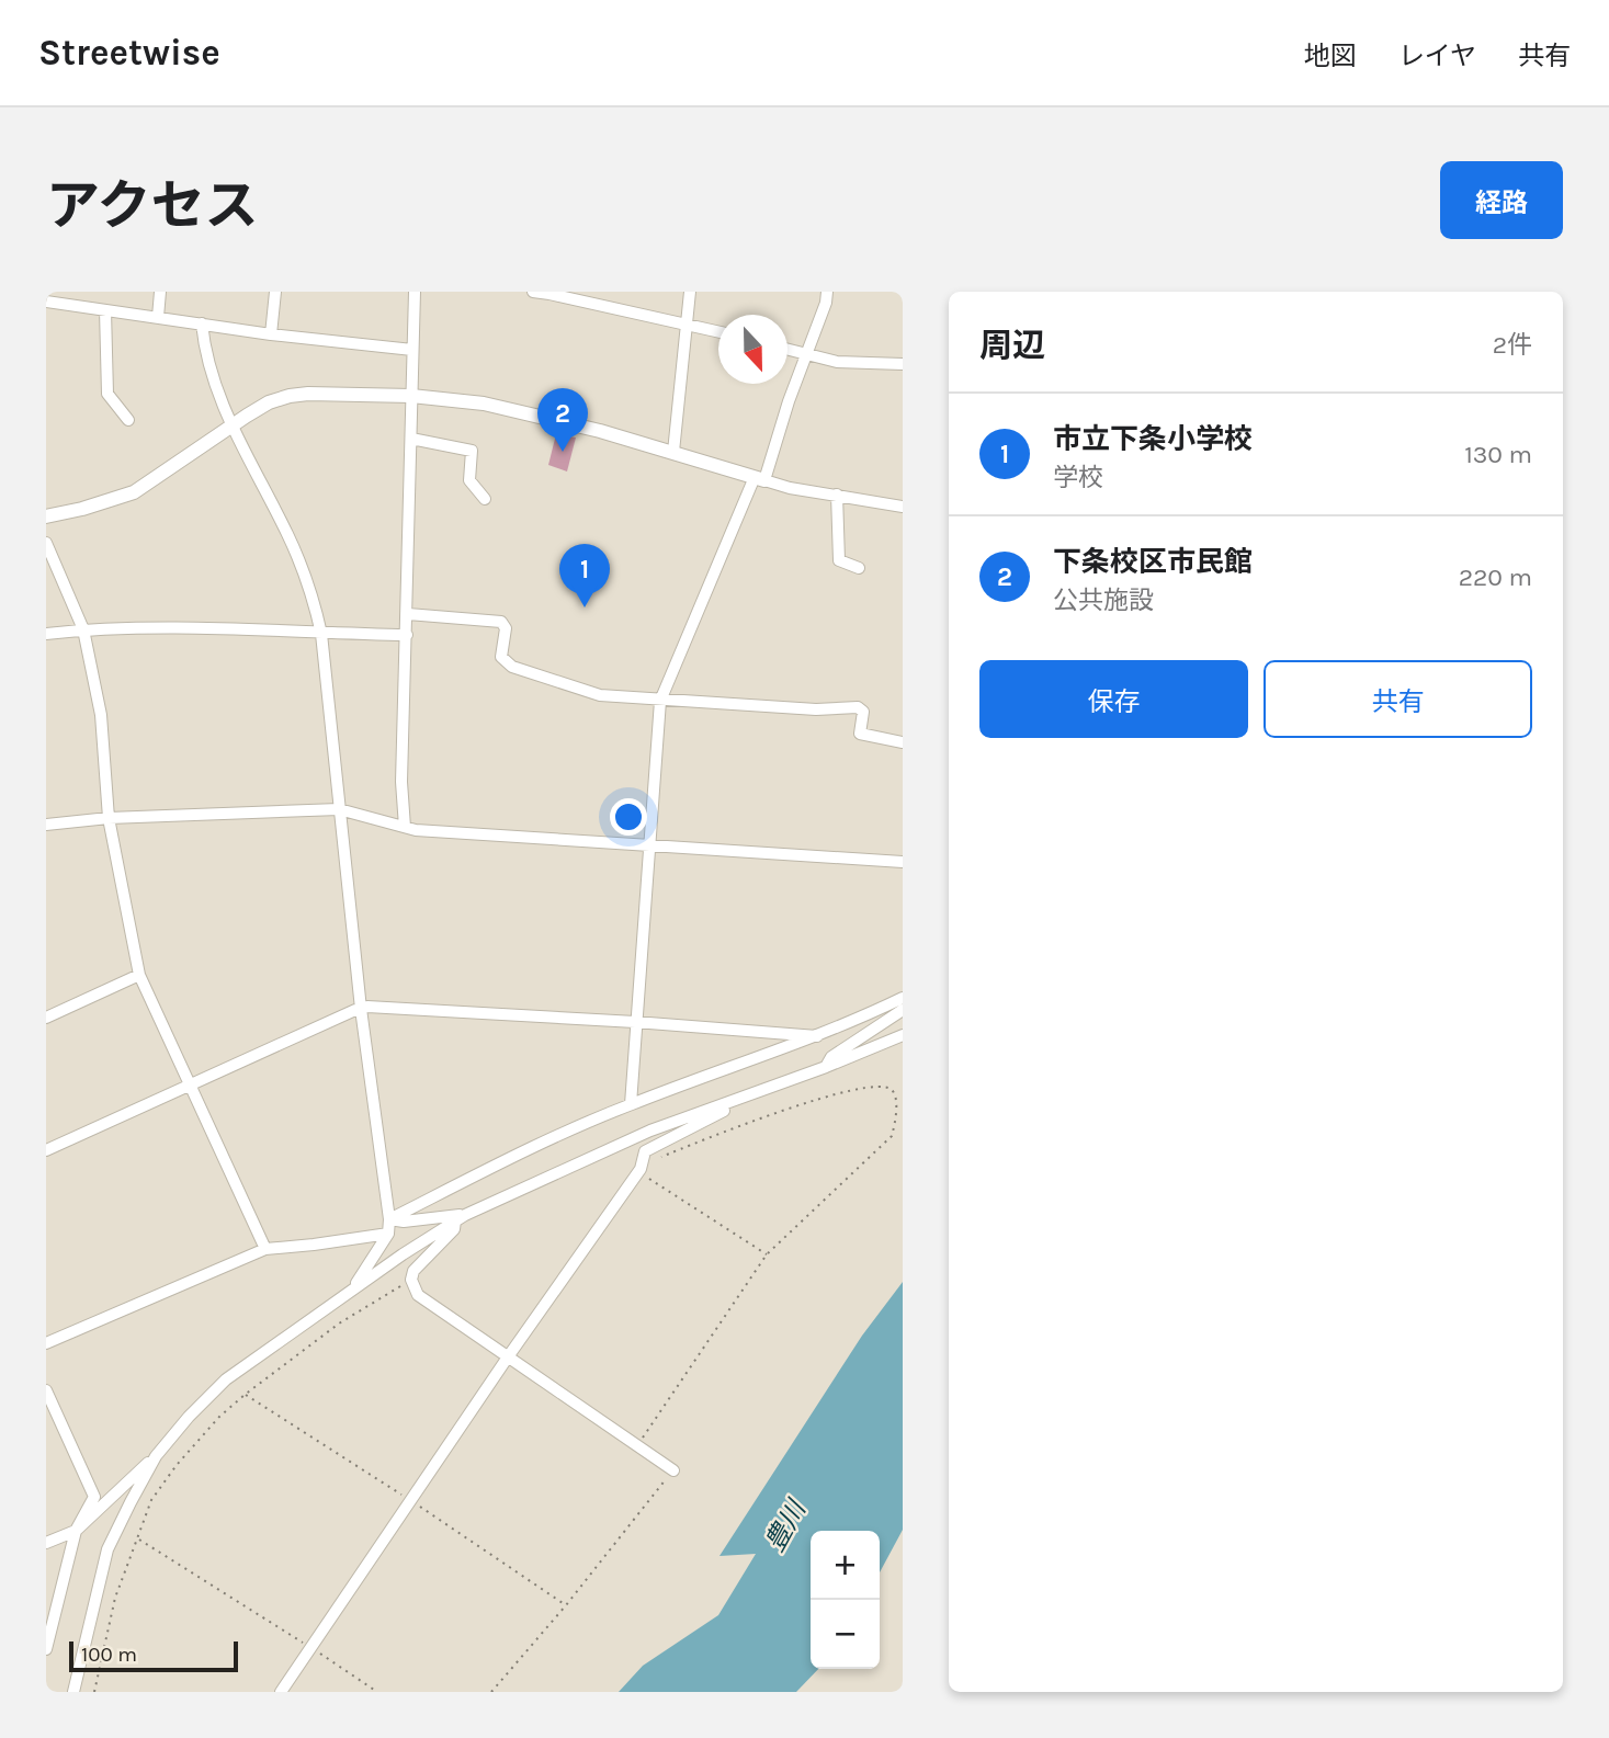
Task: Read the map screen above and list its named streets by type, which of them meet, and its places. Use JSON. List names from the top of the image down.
{
  "water": ["豊川"],
  "scale_bar": "100 m",
  "north": "bottom",
  "page": {
    "header": "Streetwise",
    "nav": ["地図", "レイヤ", "共有"],
    "title": "アクセス",
    "buttons": [
      "経路",
      ["保存", "共有"]
    ],
    "heading": ["周辺", "2件"],
    "pins": ["2", "1"],
    "list": [
      {
        "mark": "1",
        "name": "市立下条小学校",
        "note": "学校",
        "value": "130 m"
      },
      {
        "mark": "2",
        "name": "下条校区市民館",
        "note": "公共施設",
        "value": "220 m"
      }
    ],
    "map_buttons": ["+", "−"],
    "scale": "100 m"
  }
}
